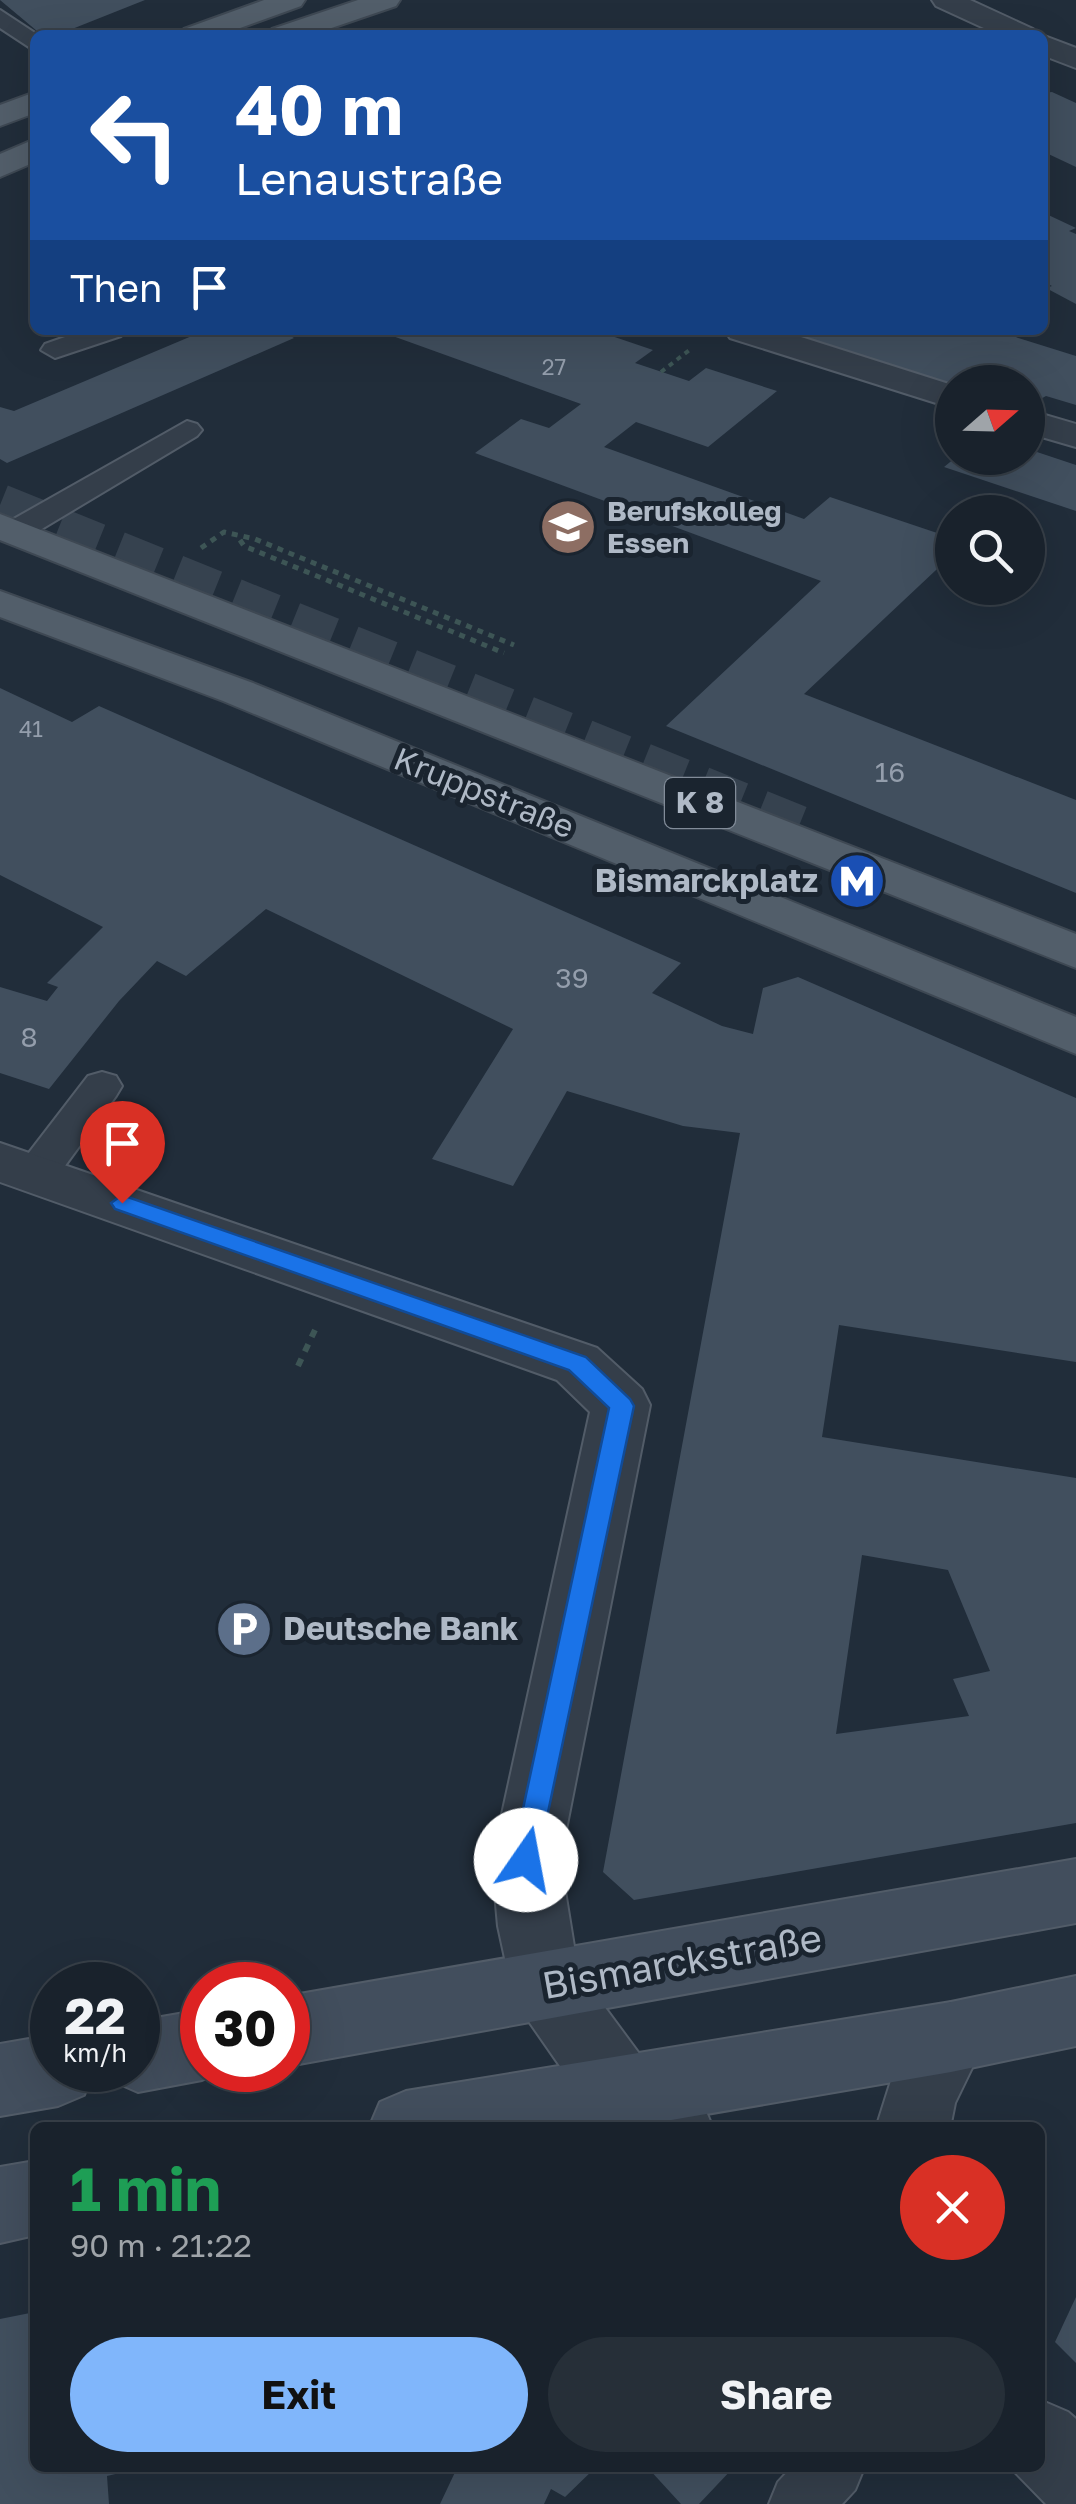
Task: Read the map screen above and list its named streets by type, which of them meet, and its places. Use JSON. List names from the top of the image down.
{
  "streets": {
    "main road": ["Kruppstraße", "K 8", "Bismarckstraße"]
  },
  "places": {
    "school or university": ["Berufskolleg Essen"],
    "metro station": ["Bismarckplatz"],
    "parking": ["Deutsche Bank"]
  },
  "house_numbers": [
    "27",
    "41",
    "16",
    "39",
    "8"
  ],
  "north": "right",
  "page": {
    "turn": ["40 m", "Lenaustraße"],
    "then": "Then",
    "speed": "22 km/h",
    "limit": "30",
    "heading": ["1 min", "90 m · 21:22"],
    "buttons": ["Exit", "Share"]
  }
}
